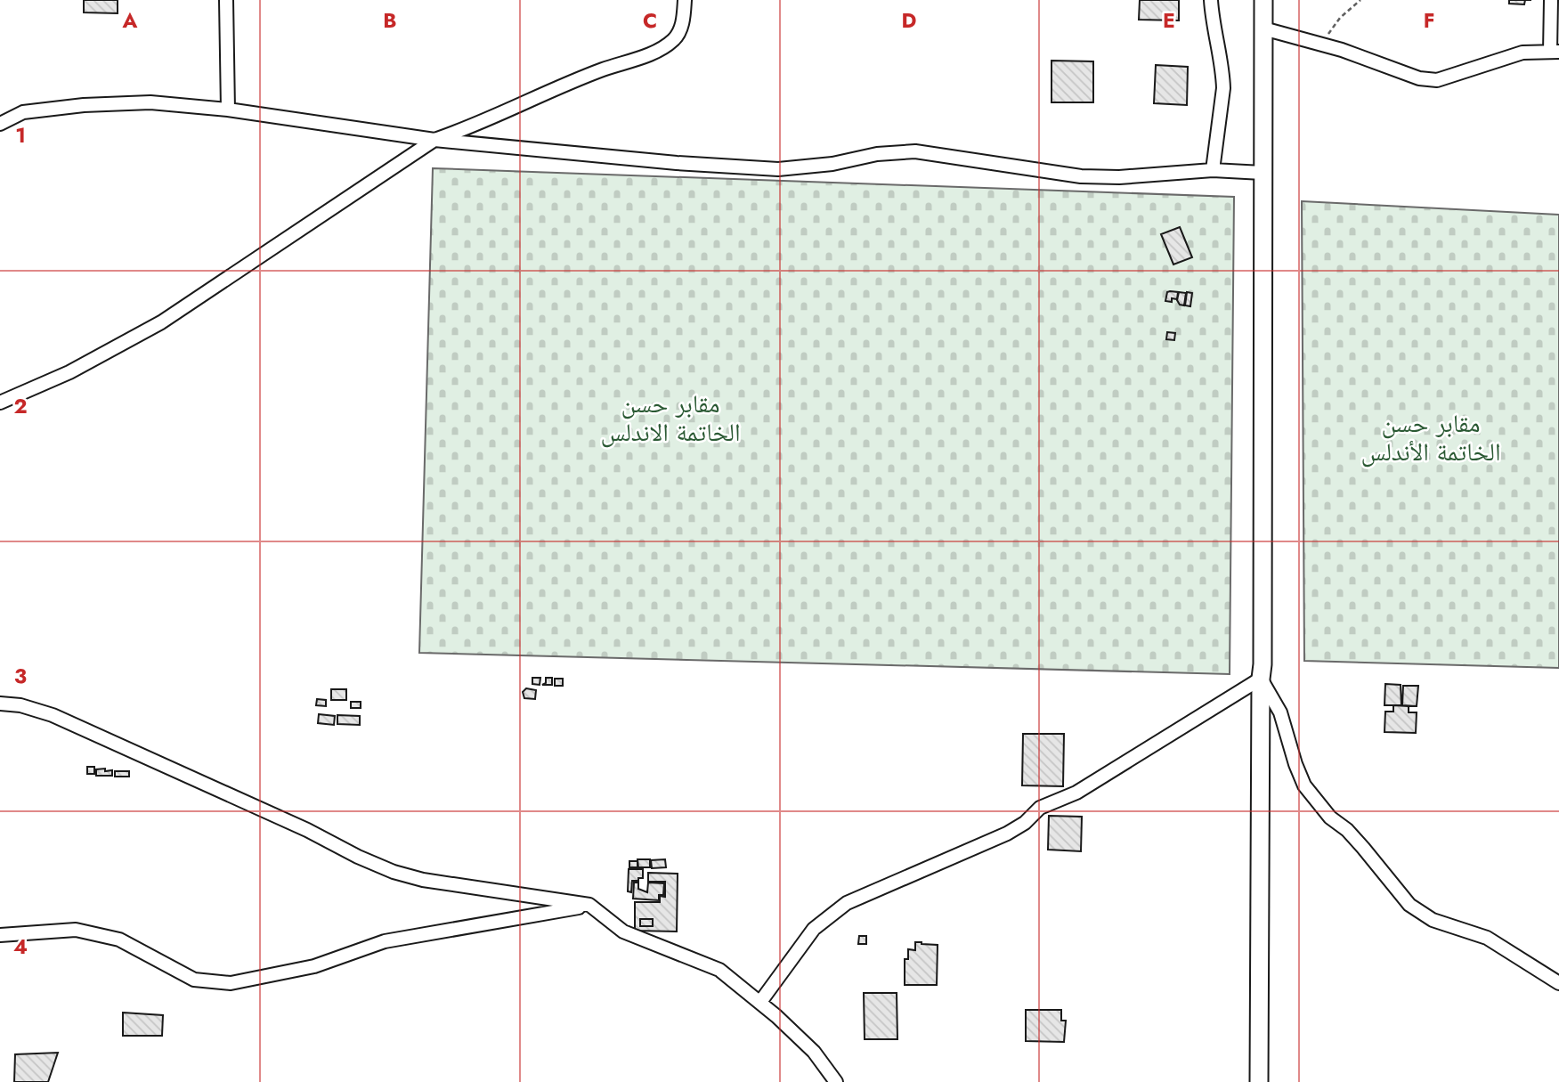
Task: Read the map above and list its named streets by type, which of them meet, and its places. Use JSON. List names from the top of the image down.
{
  "parks": ["مقابر حسن الخاتمة الاندلس", "مقابر حسن الخاتمة الأندلس"],
  "grid": {
    "columns": [
      "A",
      "B",
      "C",
      "D",
      "E",
      "F"
    ],
    "rows": [
      "1",
      "2",
      "3",
      "4"
    ]
  }
}
